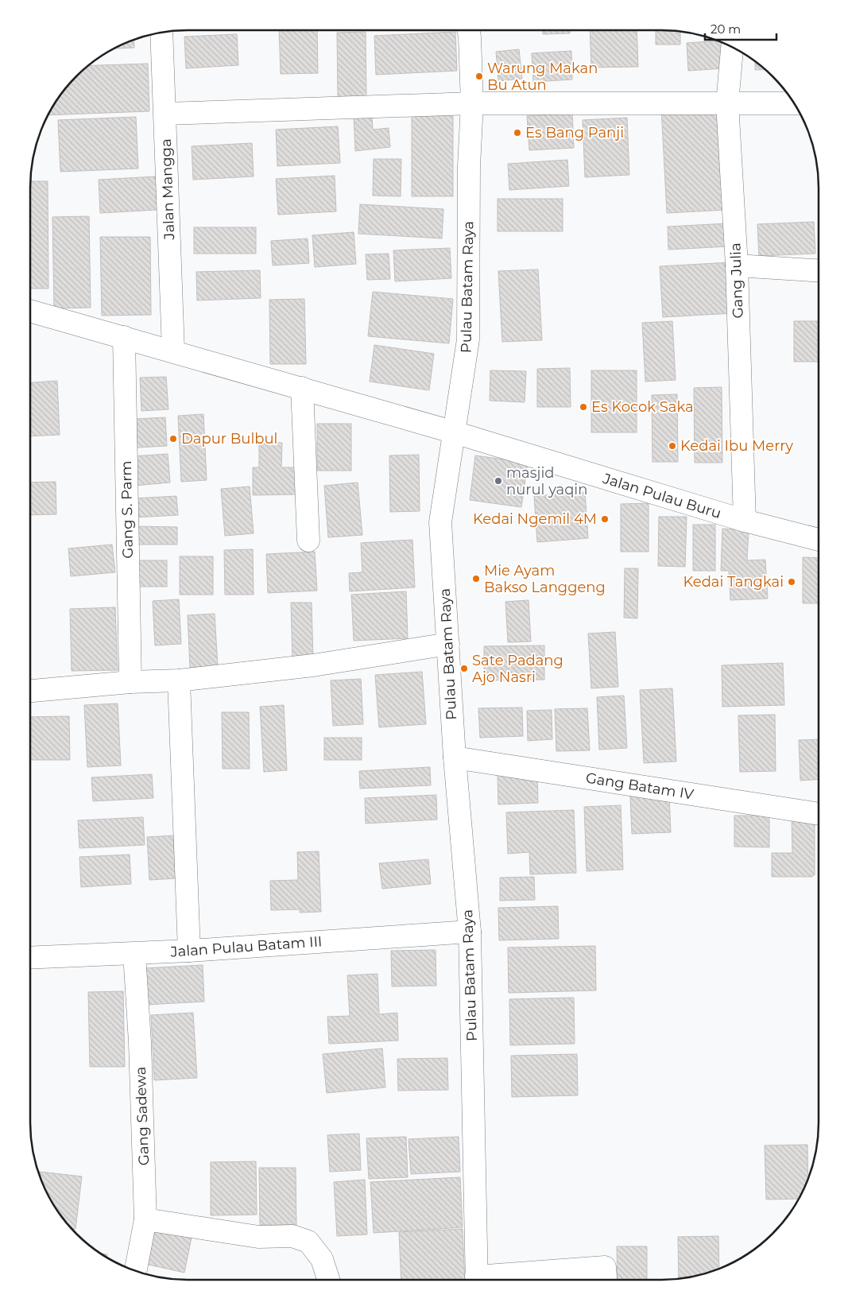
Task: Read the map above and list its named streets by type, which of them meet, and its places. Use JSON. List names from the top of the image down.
{
  "streets": {
    "street": [
      "Jalan Mangga",
      "Gang Julia",
      "Pulau Batam Raya",
      "Jalan Pulau Buru",
      "Gang S. Parm",
      "Gang Batam IV",
      "Jalan Pulau Batam III",
      "Gang Sadewa"
    ]
  },
  "crossings": [
    ["Jalan Mangga", "Jalan Pulau Buru"],
    ["Gang Julia", "Jalan Pulau Buru"],
    ["Pulau Batam Raya", "Jalan Pulau Buru"],
    ["Pulau Batam Raya", "Gang Batam IV"],
    ["Pulau Batam Raya", "Jalan Pulau Batam III"],
    ["Jalan Pulau Buru", "Gang S. Parm"],
    ["Jalan Pulau Batam III", "Gang Sadewa"]
  ],
  "places": [
    "Warung Makan Bu Atun",
    "Es Bang Panji",
    "Es Kocok Saka",
    "Dapur Bulbul",
    "Kedai Ibu Merry",
    "masjid nurul yaqin",
    "Kedai Ngemil 4M",
    "Mie Ayam Bakso Langgeng",
    "Kedai Tangkai",
    "Sate Padang Ajo Nasri"
  ],
  "scale_bar": "20 m"
}
